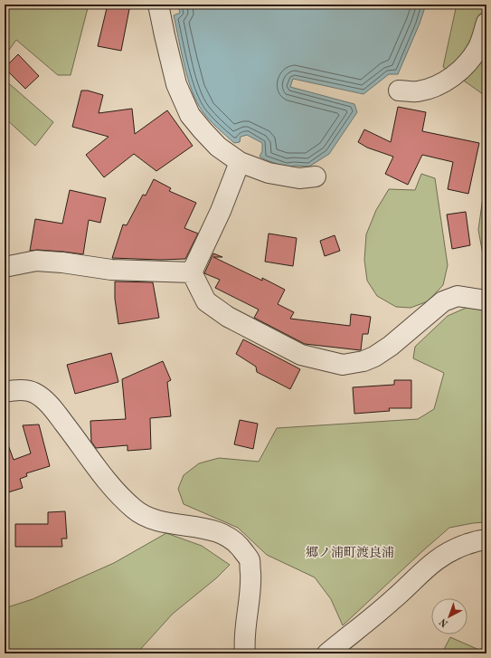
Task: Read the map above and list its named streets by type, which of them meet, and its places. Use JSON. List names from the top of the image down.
{
  "districts": ["郷ノ浦町渡良浦"],
  "north": "bottom left"
}
